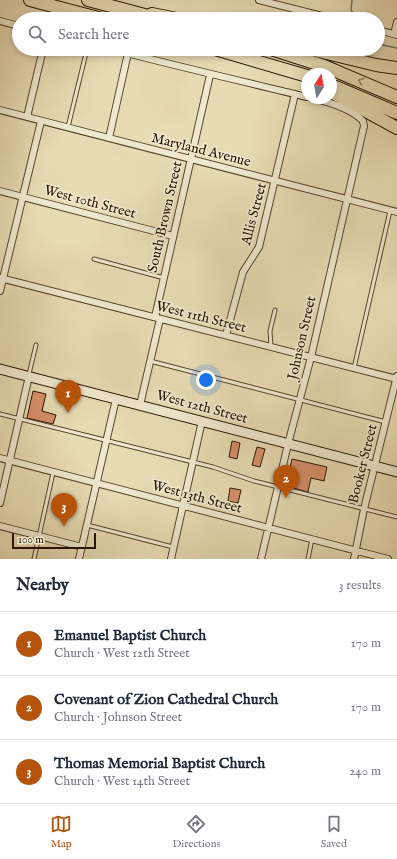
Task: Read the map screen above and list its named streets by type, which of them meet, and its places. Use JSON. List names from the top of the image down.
{
  "streets": {
    "main road": ["West 12th Street"],
    "street": [
      "Maryland Avenue",
      "West 10th Street",
      "Allis Street",
      "South Brown Street",
      "West 11th Street",
      "Johnson Street",
      "Booker Street",
      "West 13th Street"
    ]
  },
  "crossings": [
    ["Maryland Avenue", "Allis Street"],
    ["Maryland Avenue", "South Brown Street"],
    ["Maryland Avenue", "Johnson Street"],
    ["West 10th Street", "South Brown Street"],
    ["Allis Street", "West 11th Street"],
    ["South Brown Street", "West 11th Street"],
    ["South Brown Street", "West 12th Street"],
    ["West 11th Street", "Johnson Street"],
    ["West 11th Street", "Booker Street"],
    ["Johnson Street", "West 12th Street"],
    ["Johnson Street", "West 13th Street"],
    ["West 12th Street", "Booker Street"],
    ["Booker Street", "West 13th Street"]
  ],
  "scale_bar": "100 m",
  "north": "top",
  "page": {
    "search": "Search here",
    "pins": ["1", "2", "3"],
    "scale": "100 m",
    "heading": ["Nearby", "3 results"],
    "list": [
      {
        "mark": "1",
        "name": "Emanuel Baptist Church",
        "note": "Church · West 12th Street",
        "value": "170 m"
      },
      {
        "mark": "2",
        "name": "Covenant of Zion Cathedral Church",
        "note": "Church · Johnson Street",
        "value": "170 m"
      },
      {
        "mark": "3",
        "name": "Thomas Memorial Baptist Church",
        "note": "Church · West 14th Street",
        "value": "240 m"
      }
    ],
    "nav": ["Map", "Directions", "Saved"]
  }
}
